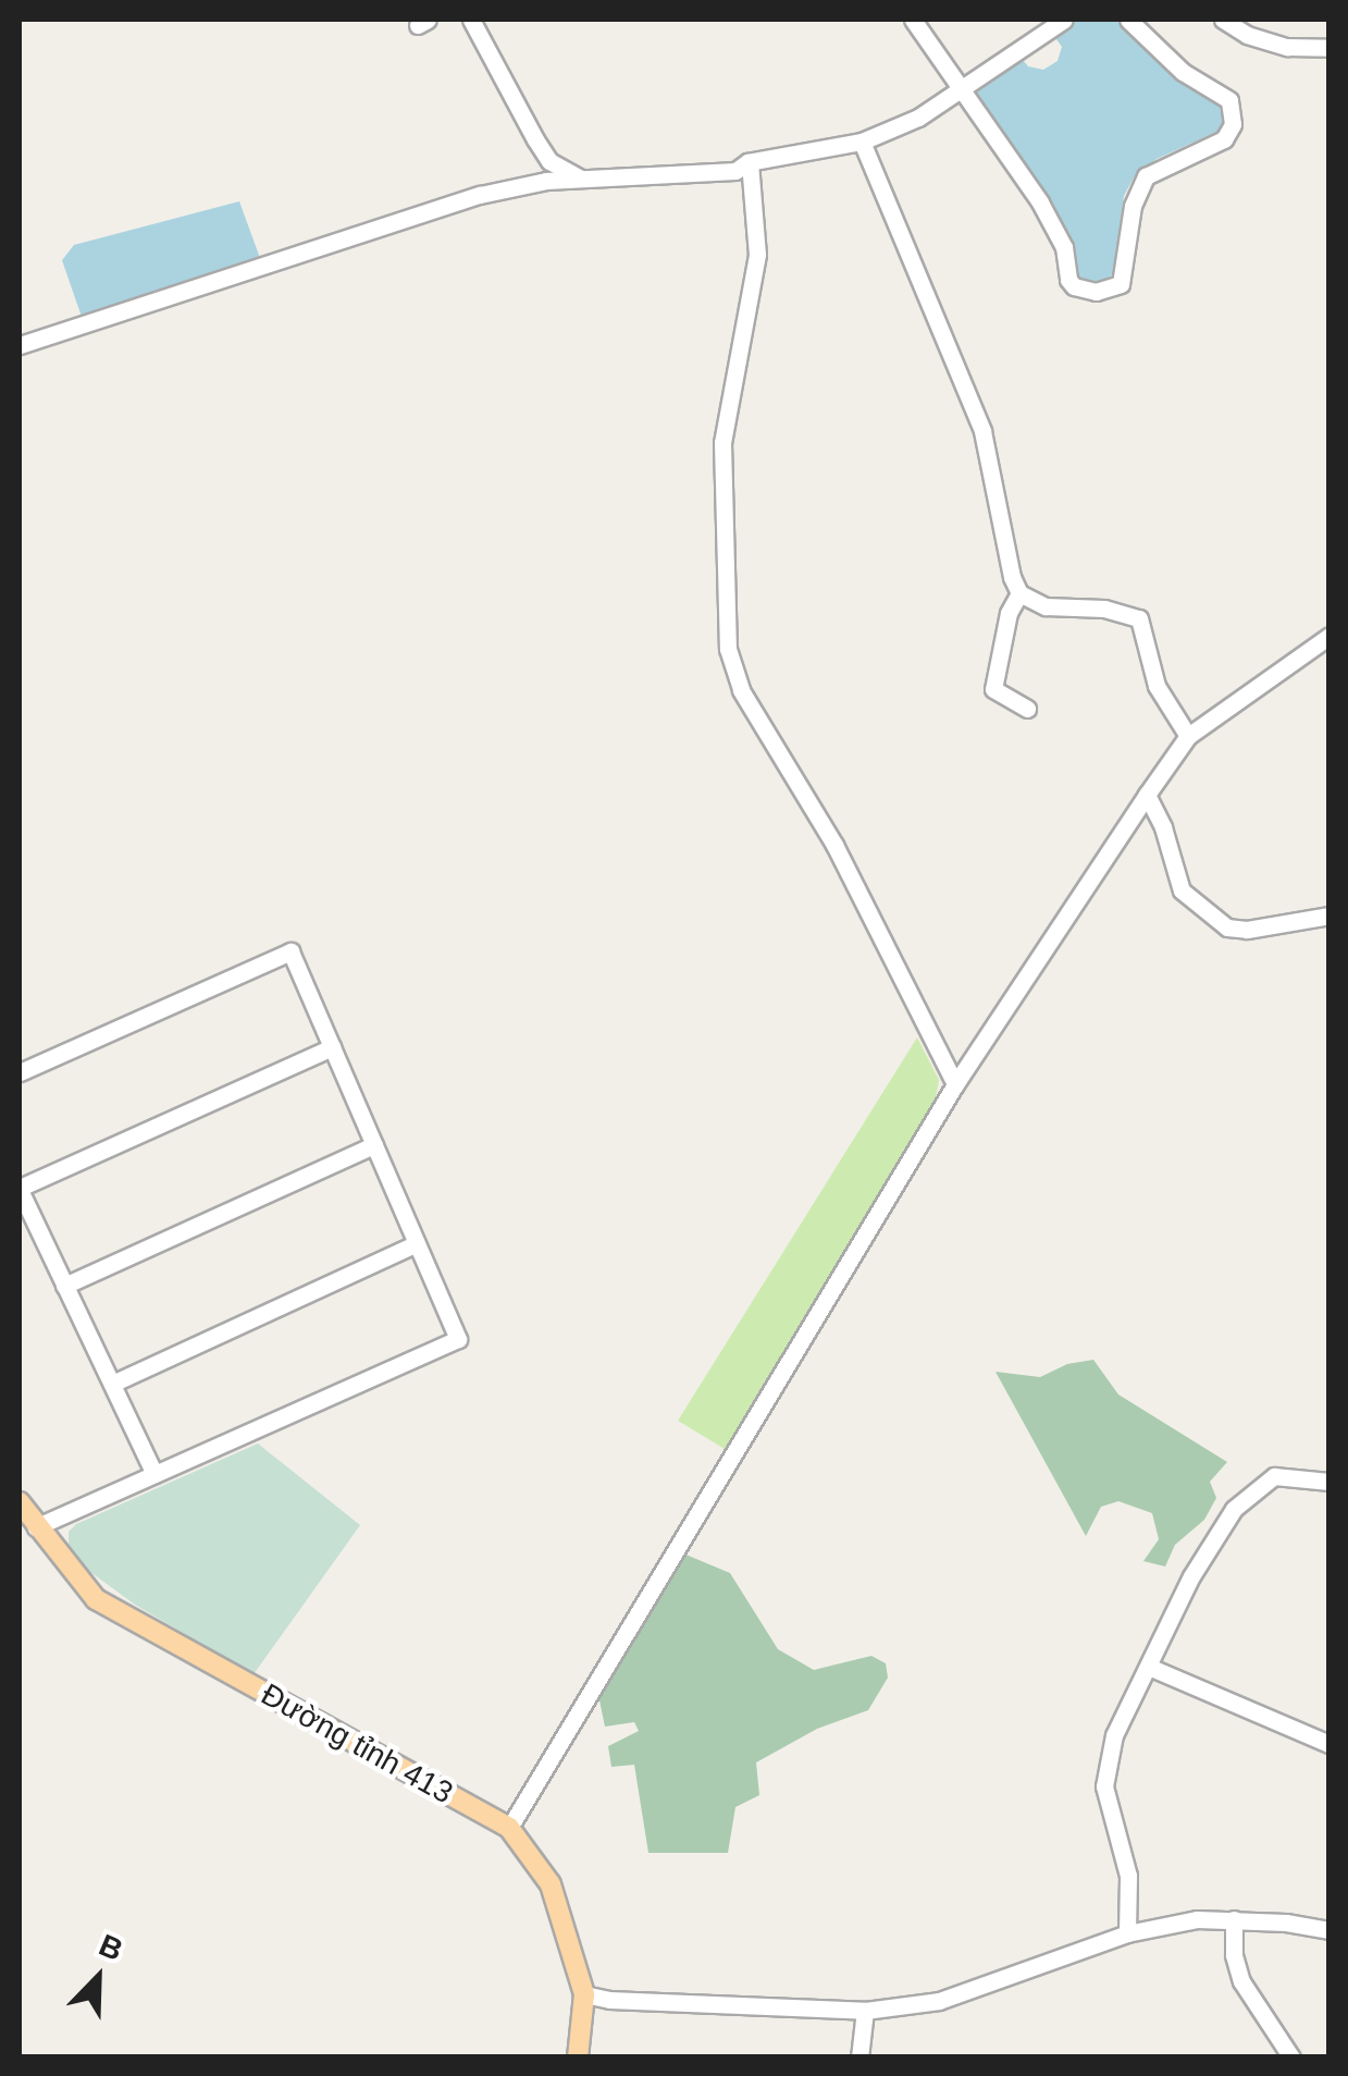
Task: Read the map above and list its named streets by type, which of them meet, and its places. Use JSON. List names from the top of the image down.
{
  "streets": {
    "main road": ["Đường tỉnh 413"]
  },
  "north": "top right"
}
